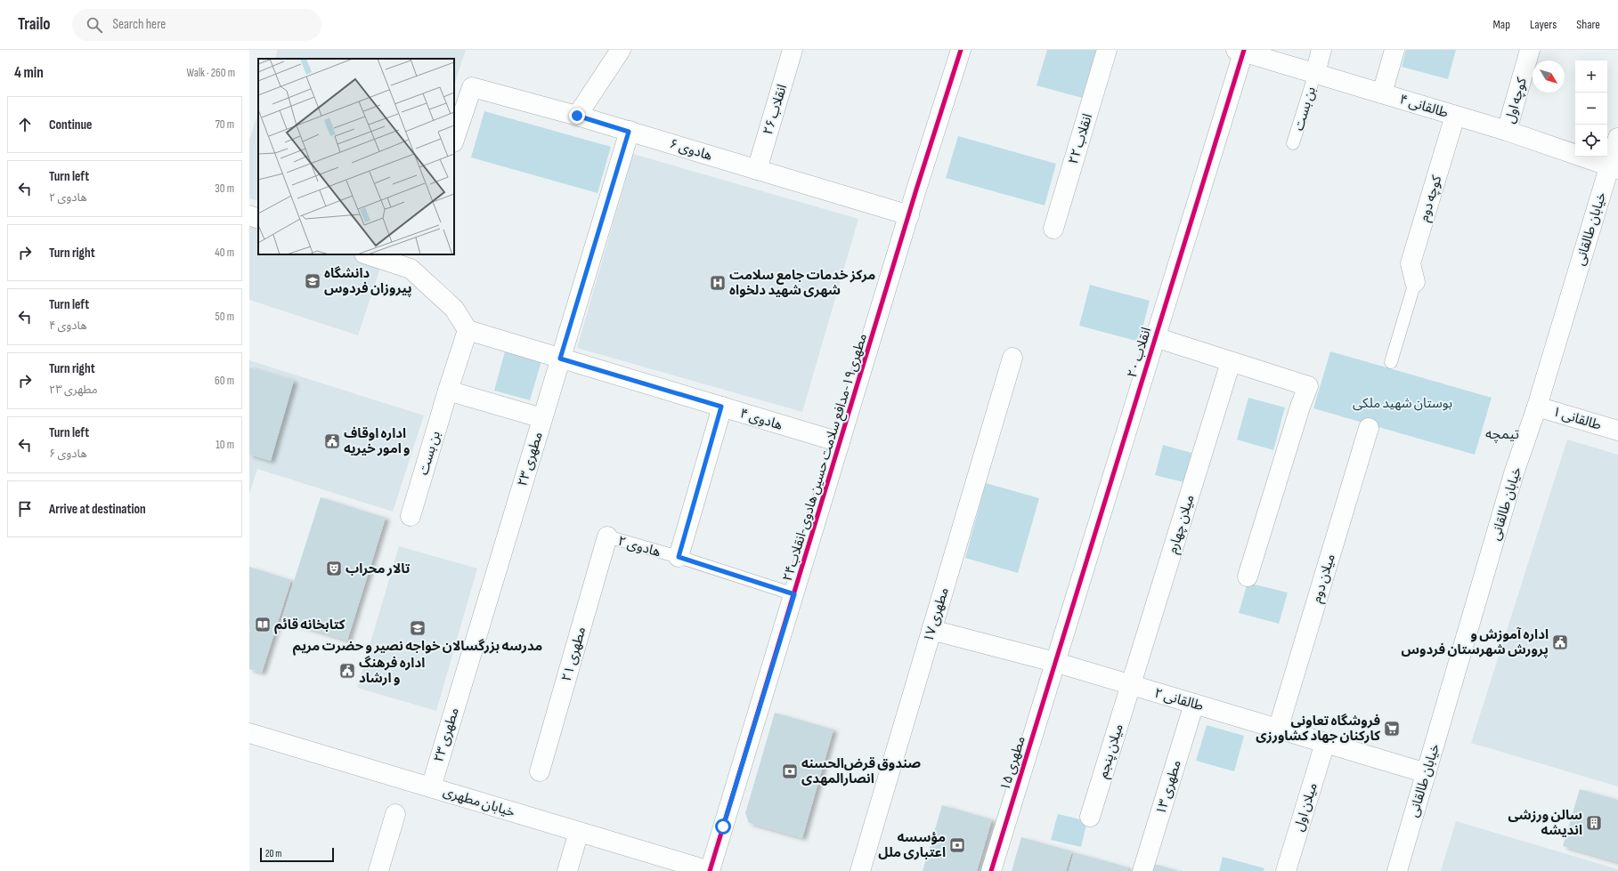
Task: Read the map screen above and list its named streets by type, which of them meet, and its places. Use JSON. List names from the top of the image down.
{
  "streets": {
    "street": [
      "کوچه اول",
      "طالقانی ۴",
      "بن بست",
      "انقلاب ۲۶",
      "انقلاب ۲۲",
      "هادوی ۶",
      "کوچه دوم",
      "خیابان طالقانی",
      "انقلاب ۲۰",
      "طالقانی ۱",
      "هادوی ۴",
      "مطهری۱۹-مدافع سلامت حسین هادوی-انقلاب۲۴",
      "مطهری ۲۳",
      "میلان چهارم",
      "میلان دوم",
      "مطهری ۱۷",
      "مطهری ۲۱",
      "طالقانی ۲",
      "میلان پنجم",
      "مطهری ۱۵",
      "مطهری ۱۳",
      "خیابان مطهری",
      "میلان اول"
    ],
    "lane": ["هادوی ۲"]
  },
  "crossings": [
    ["کوچه اول", "طالقانی ۴"],
    ["طالقانی ۴", "بن بست"],
    ["طالقانی ۴", "کوچه دوم"],
    ["طالقانی ۴", "خیابان طالقانی"],
    ["طالقانی ۴", "انقلاب ۲۰"],
    ["بن بست", "هادوی ۴"],
    ["انقلاب ۲۶", "هادوی ۶"],
    ["هادوی ۶", "مطهری۱۹-مدافع سلامت حسین هادوی-انقلاب۲۴"],
    ["هادوی ۶", "مطهری ۲۳"],
    ["خیابان طالقانی", "طالقانی ۱"],
    ["خیابان طالقانی", "طالقانی ۲"],
    ["انقلاب ۲۰", "طالقانی ۲"],
    ["انقلاب ۲۰", "مطهری ۱۵"],
    ["هادوی ۴", "مطهری۱۹-مدافع سلامت حسین هادوی-انقلاب۲۴"],
    ["هادوی ۴", "مطهری ۲۳"],
    ["مطهری۱۹-مدافع سلامت حسین هادوی-انقلاب۲۴", "هادوی ۲"],
    ["مطهری۱۹-مدافع سلامت حسین هادوی-انقلاب۲۴", "خیابان مطهری"],
    ["مطهری ۲۳", "خیابان مطهری"],
    ["میلان چهارم", "طالقانی ۲"],
    ["میلان چهارم", "میلان پنجم"],
    ["هادوی ۲", "مطهری ۲۱"],
    ["میلان دوم", "طالقانی ۲"],
    ["مطهری ۱۷", "طالقانی ۲"],
    ["طالقانی ۲", "میلان پنجم"],
    ["طالقانی ۲", "مطهری ۱۵"],
    ["طالقانی ۲", "مطهری ۱۳"],
    ["طالقانی ۲", "میلان اول"]
  ],
  "districts": ["تیمچه"],
  "parks": ["بوستان شهید ملکی"],
  "places": {
    "school or university": ["دانشگاه پیروزان فردوس", "مدرسه بزرگسالان خواجه نصیر و حضرت مریم"],
    "hospital": ["مرکز خدمات جامع سلامت شهری شهید دلخواه"],
    "public building": ["اداره اوقاف و امور خیریه", "اداره آموزش و پرورش شهرستان فردوس", "اداره فرهنگ و ارشاد"],
    "theatre": ["تالار محراب"],
    "library": ["کتابخانه قائم"],
    "supermarket": ["فروشگاه تعاونی کارکنان جهاد کشاورزی"],
    "bank": ["صندوق قرض‌الحسنه انصارالمهدی", "مؤسسه اعتباری ملل"],
    "building": ["سالن ورزشی اندیشه"]
  },
  "scale_bar": "20 m",
  "north": "bottom right",
  "page": {
    "header": "Trailo",
    "search": "Search here",
    "nav": ["Map", "Layers", "Share"],
    "heading": ["4 min", "Walk · 260 m"],
    "map_buttons": ["+", "−"],
    "list": [
      ["Continue", "70 m"],
      ["Turn left", "هادوی ۲", "30 m"],
      ["Turn right", "40 m"],
      ["Turn left", "هادوی ۴", "50 m"],
      ["Turn right", "مطهری ۲۳", "60 m"],
      ["Turn left", "هادوی ۶", "10 m"],
      "Arrive at destination"
    ],
    "scale": "20 m"
  }
}
